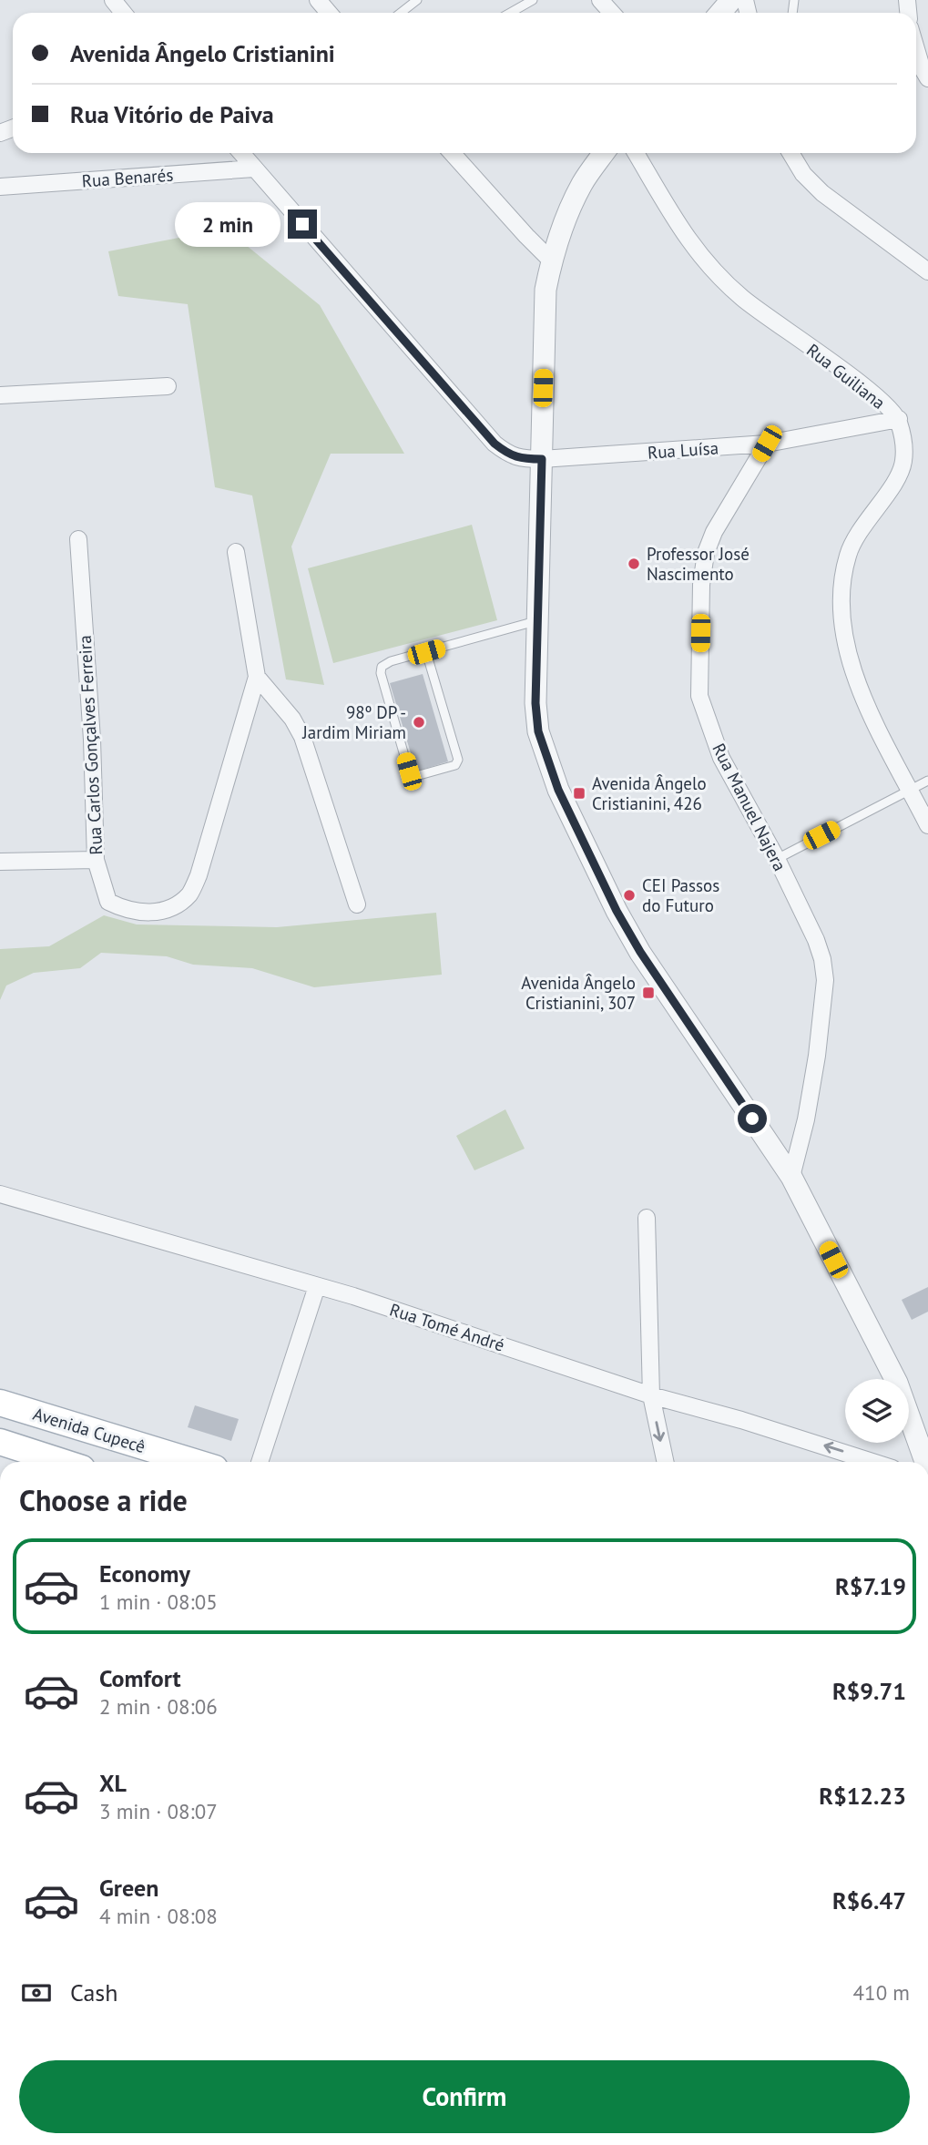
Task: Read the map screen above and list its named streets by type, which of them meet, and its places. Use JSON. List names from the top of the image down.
{
  "streets": {
    "main road": ["Avenida Cupecê"],
    "street": [
      "Rua Benarés",
      "Rua Guiliana",
      "Rua Luísa",
      "Rua Carlos Gonçalves Ferreira",
      "Rua Manuel Najera",
      "Rua Tomé André"
    ]
  },
  "crossings": [
    ["Rua Benarés", "Rua Luísa"],
    ["Rua Guiliana", "Rua Luísa"],
    ["Rua Luísa", "Rua Manuel Najera"]
  ],
  "places": {
    "other": ["Professor José Nascimento", "98º DP - Jardim Miriam", "CEI Passos do Futuro"],
    "transit": ["Avenida Ângelo Cristianini, 426", "Avenida Ângelo Cristianini, 307"]
  },
  "page": {
    "banner": ["Avenida Ângelo Cristianini", "Rua Vitório de Paiva"],
    "bubble": "2 min",
    "heading": "Choose a ride",
    "list": [
      {
        "name": "Economy",
        "note": "1 min · 08:05",
        "value": "R$7.19"
      },
      {
        "name": "Comfort",
        "note": "2 min · 08:06",
        "value": "R$9.71"
      },
      {
        "name": "XL",
        "note": "3 min · 08:07",
        "value": "R$12.23"
      },
      {
        "name": "Green",
        "note": "4 min · 08:08",
        "value": "R$6.47"
      }
    ],
    "pay": ["Cash", "410 m"],
    "buttons": "Confirm"
  }
}
